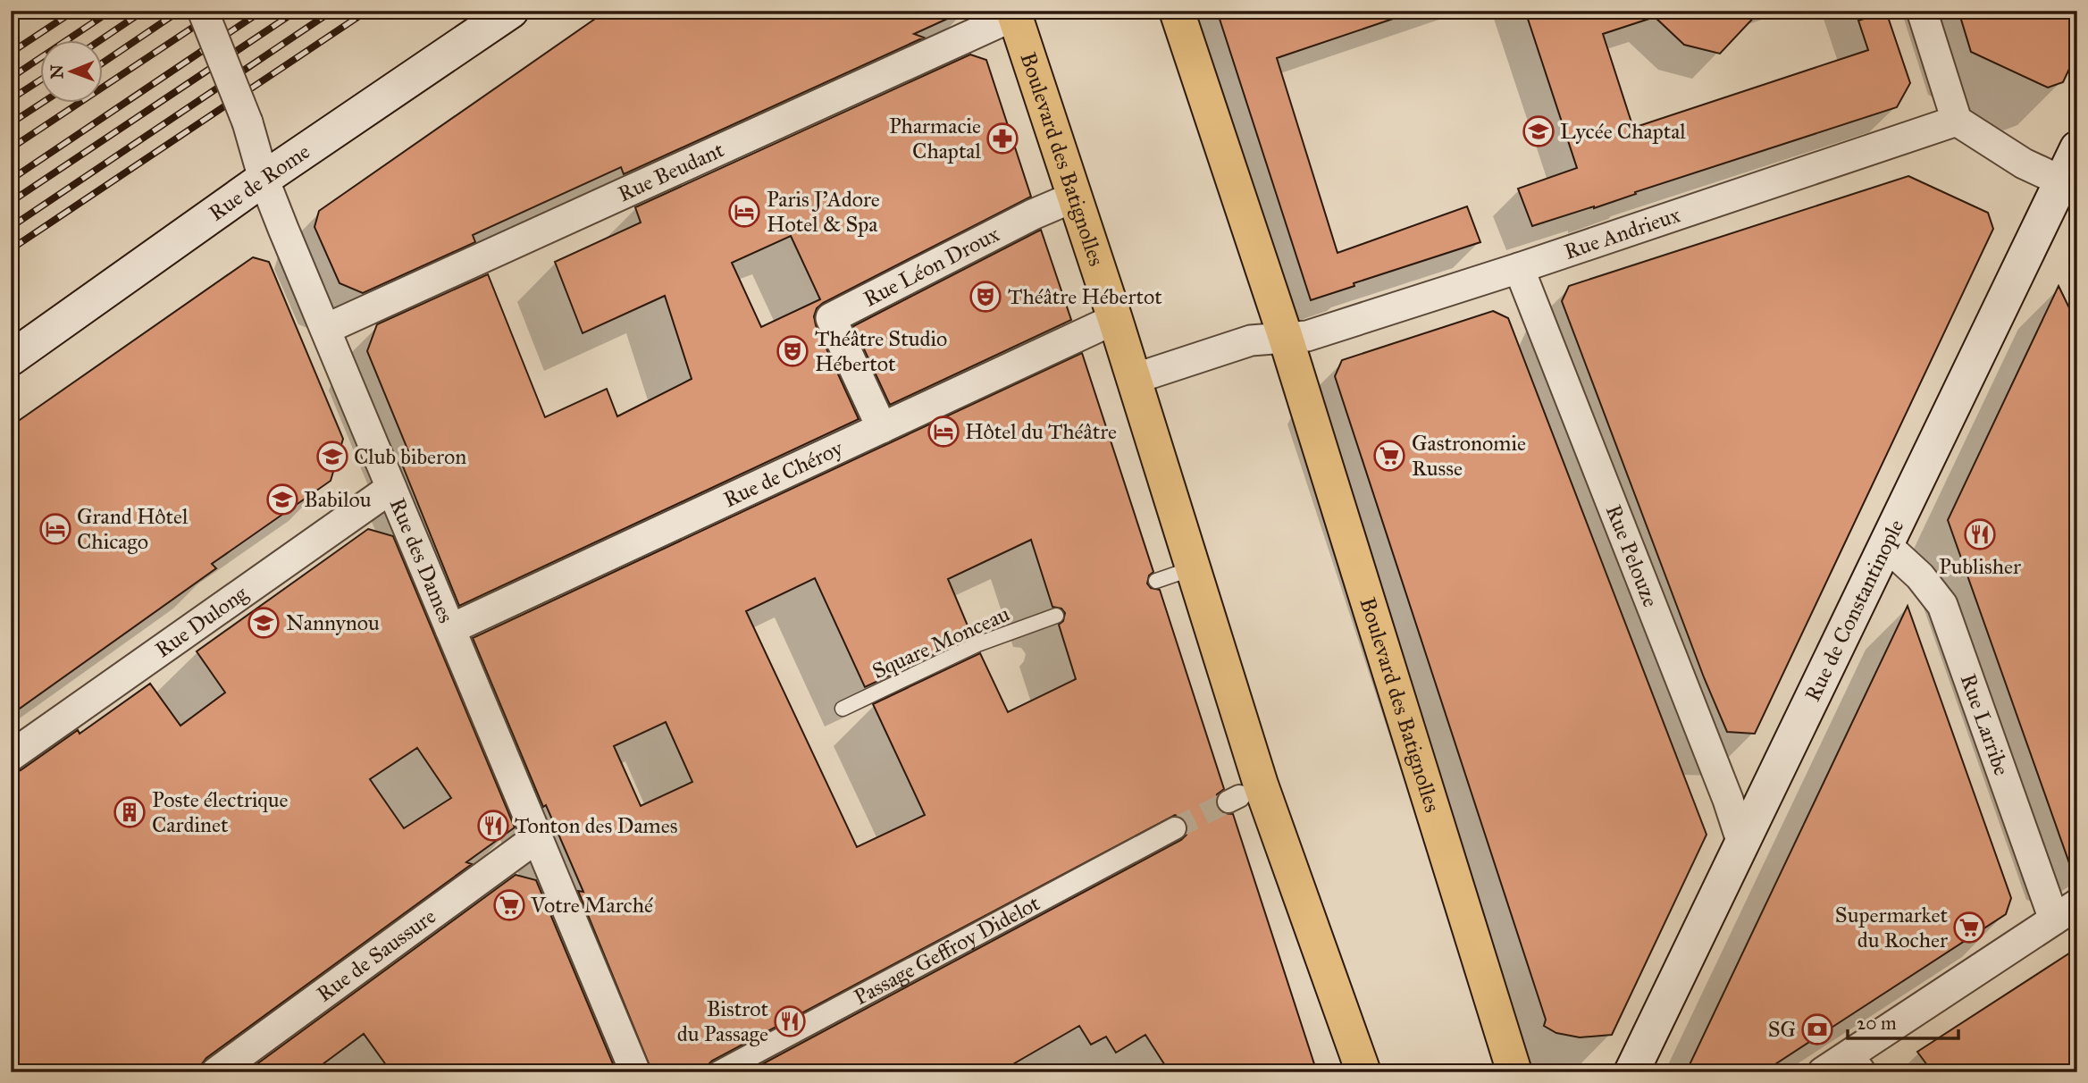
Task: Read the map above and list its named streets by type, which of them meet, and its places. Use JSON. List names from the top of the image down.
{
  "streets": {
    "main road": ["Boulevard des Batignolles", "Rue de Rome", "Rue de Constantinople"],
    "street": [
      "Rue Beudant",
      "Rue Andrieux",
      "Rue Léon Droux",
      "Rue de Chéroy",
      "Rue Pelouze",
      "Rue des Dames",
      "Rue Dulong",
      "Rue Larribe",
      "Passage Geffroy Didelot",
      "Rue de Saussure"
    ],
    "lane": ["Square Monceau"]
  },
  "crossings": [
    ["Boulevard des Batignolles", "Rue Beudant"],
    ["Boulevard des Batignolles", "Rue Andrieux"],
    ["Boulevard des Batignolles", "Rue Léon Droux"],
    ["Boulevard des Batignolles", "Rue de Chéroy"],
    ["Rue Beudant", "Rue des Dames"],
    ["Rue de Rome", "Rue des Dames"],
    ["Rue Andrieux", "Rue Pelouze"],
    ["Rue Léon Droux", "Rue de Chéroy"],
    ["Rue de Chéroy", "Rue des Dames"],
    ["Rue Pelouze", "Rue de Constantinople"],
    ["Rue des Dames", "Rue Dulong"],
    ["Rue des Dames", "Rue de Saussure"],
    ["Rue de Constantinople", "Rue Larribe"]
  ],
  "places": {
    "school or university": [
      "Lycée Chaptal",
      "Club biberon",
      "Babilou",
      "Nannynou"
    ],
    "pharmacy": ["Pharmacie Chaptal"],
    "hotel": ["Paris J'Adore Hotel & Spa", "Hôtel du Théâtre", "Grand Hôtel Chicago"],
    "theatre": ["Théâtre Hébertot", "Théâtre Studio Hébertot"],
    "supermarket": ["Gastronomie Russe", "Votre Marché", "Supermarket du Rocher"],
    "restaurant": ["Publisher", "Tonton des Dames", "Bistrot du Passage"],
    "building": ["Poste électrique Cardinet"],
    "bank": ["SG"]
  },
  "scale_bar": "20 m",
  "north": "left"
}
